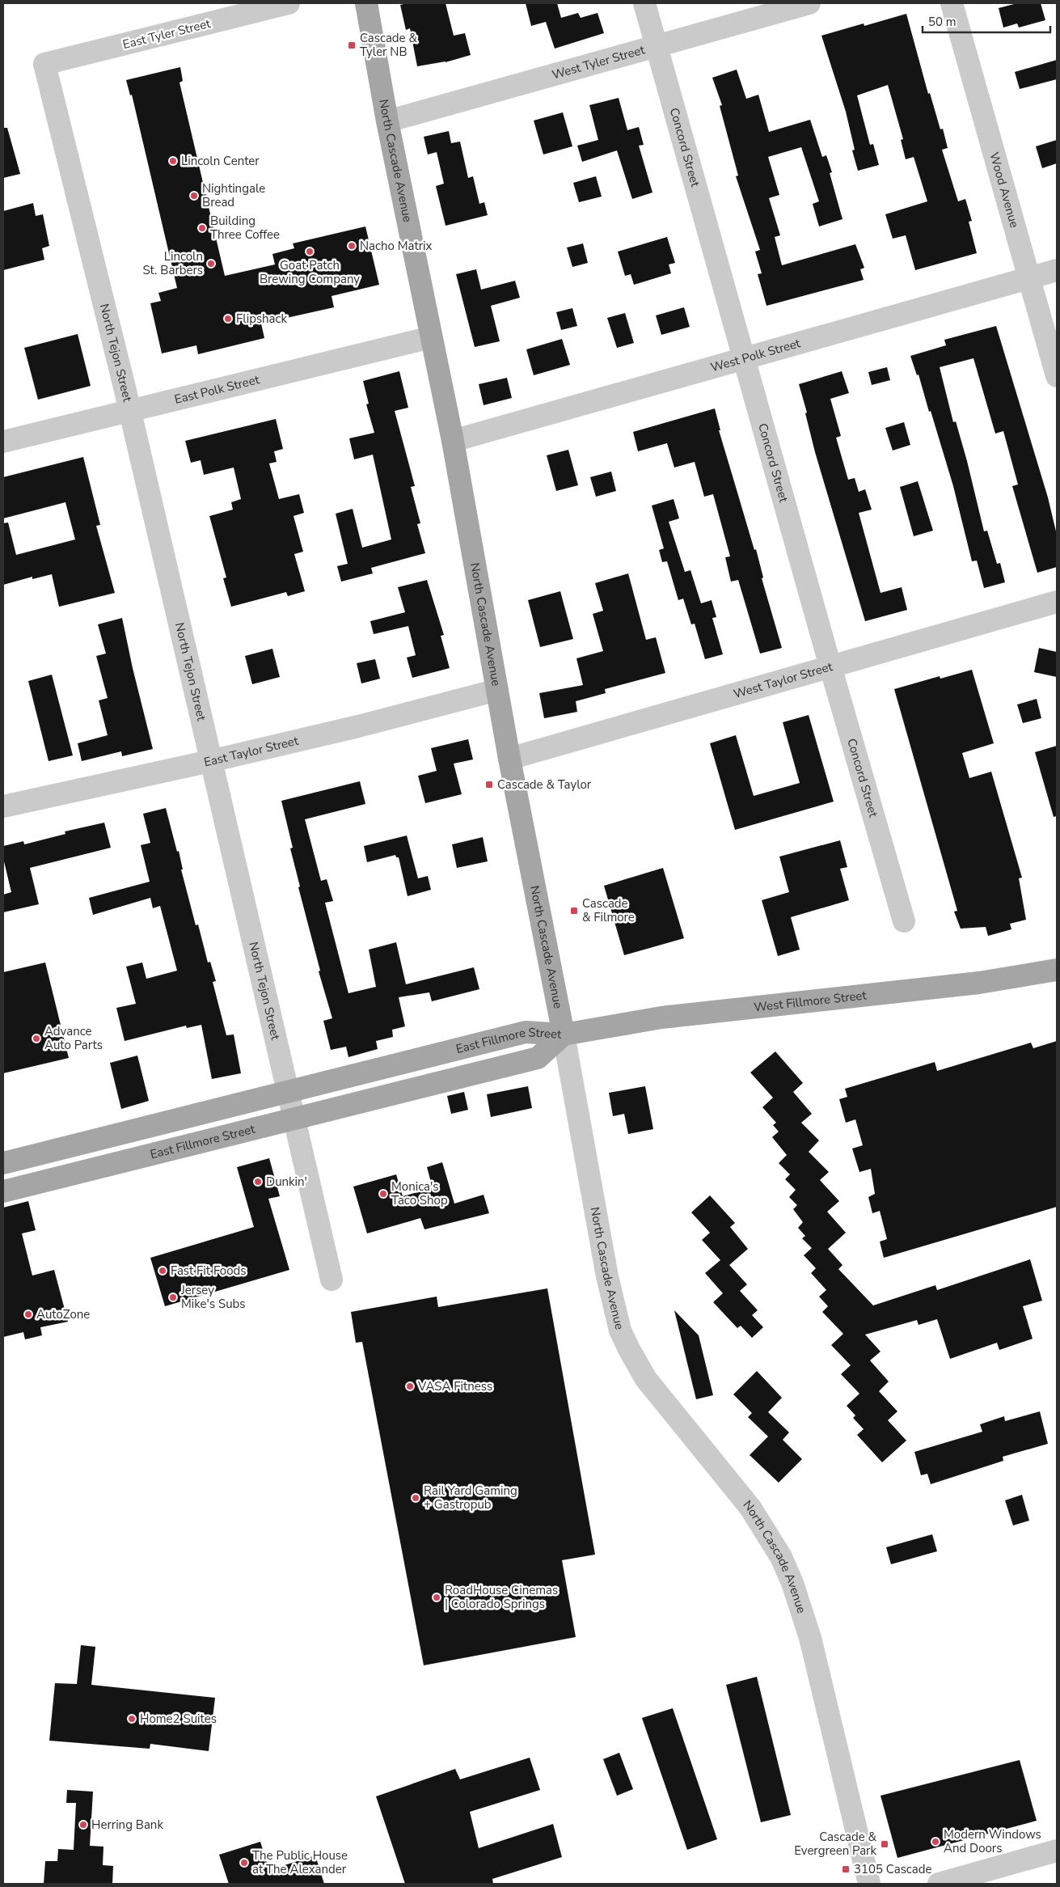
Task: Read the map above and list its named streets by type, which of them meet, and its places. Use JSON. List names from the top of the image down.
{
  "streets": {
    "main road": ["North Cascade Avenue", "West Fillmore Street", "East Fillmore Street"],
    "street": [
      "East Tyler Street",
      "West Tyler Street",
      "Concord Street",
      "Wood Avenue",
      "North Tejon Street",
      "West Polk Street",
      "East Polk Street",
      "West Taylor Street",
      "East Taylor Street"
    ]
  },
  "crossings": [
    ["East Tyler Street", "North Tejon Street"],
    ["West Tyler Street", "Concord Street"],
    ["West Tyler Street", "North Cascade Avenue"],
    ["Concord Street", "West Polk Street"],
    ["Concord Street", "West Taylor Street"],
    ["North Cascade Avenue", "West Polk Street"],
    ["North Cascade Avenue", "East Polk Street"],
    ["North Cascade Avenue", "West Taylor Street"],
    ["North Cascade Avenue", "East Taylor Street"],
    ["North Cascade Avenue", "West Fillmore Street"],
    ["North Cascade Avenue", "East Fillmore Street"],
    ["Wood Avenue", "West Polk Street"],
    ["North Tejon Street", "East Polk Street"],
    ["North Tejon Street", "East Taylor Street"],
    ["North Tejon Street", "East Fillmore Street"],
    ["West Fillmore Street", "East Fillmore Street"]
  ],
  "places": {
    "transit": [
      "Cascade & Tyler NB",
      "Cascade & Taylor",
      "Cascade & Filmore",
      "Cascade & Evergreen Park",
      "3105 Cascade"
    ],
    "other": [
      "Lincoln Center",
      "Nightingale Bread",
      "Building Three Coffee",
      "Nacho Matrix",
      "Goat Patch Brewing Company",
      "Lincoln St. Barbers",
      "Flipshack",
      "Advance Auto Parts",
      "Dunkin'",
      "Monica's Taco Shop",
      "Fast Fit Foods",
      "Jersey Mike's Subs",
      "AutoZone",
      "VASA Fitness",
      "Rail Yard Gaming + Gastropub",
      "RoadHouse Cinemas | Colorado Springs",
      "Home2 Suites",
      "Herring Bank",
      "Modern Windows And Doors",
      "The Public House at The Alexander"
    ]
  },
  "scale_bar": "50 m"
}
